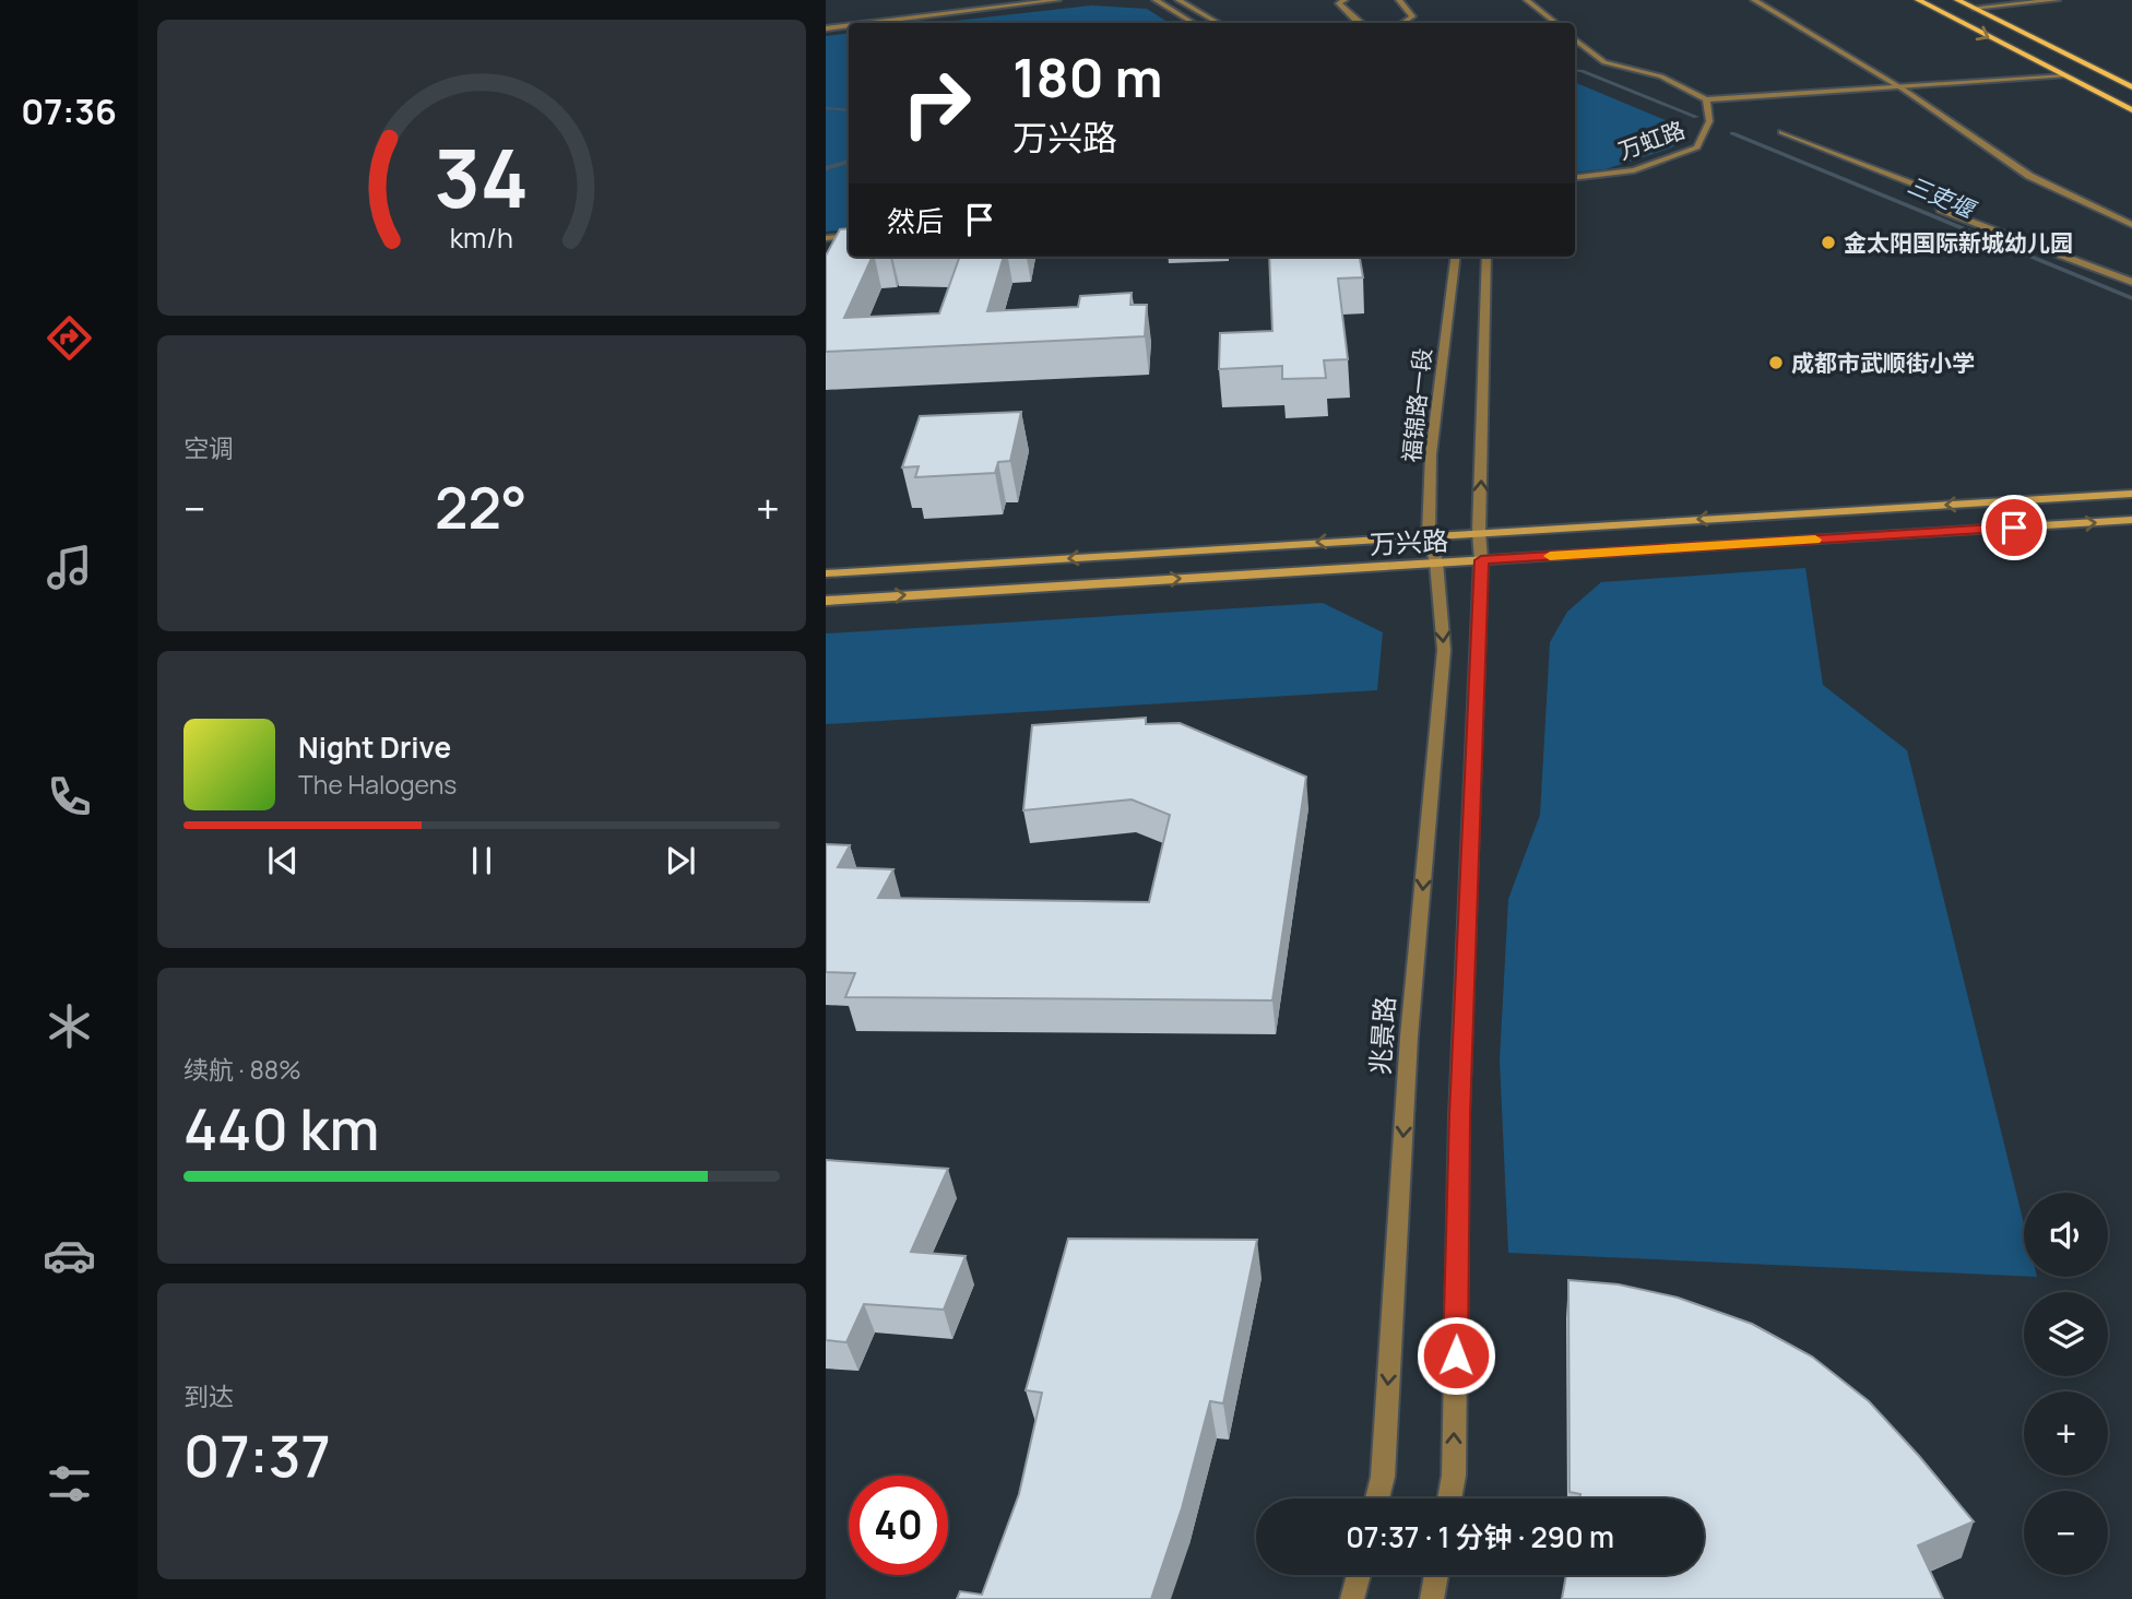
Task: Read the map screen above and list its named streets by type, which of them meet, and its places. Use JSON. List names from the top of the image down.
{
  "streets": {
    "main road": ["万兴路"],
    "street": ["万虹路", "福锦路一段", "兆景路"]
  },
  "crossings": [
    ["福锦路一段", "万兴路"],
    ["福锦路一段", "兆景路"],
    ["万兴路", "兆景路"]
  ],
  "water": ["三吏堰"],
  "places": ["金太阳国际新城幼儿园", "成都市武顺街小学"],
  "page": {
    "tabs": "07:36",
    "turn": ["180 m", "万兴路"],
    "then": "然后",
    "tile": [
      "空调",
      ["续航 · 88%", "440 km"],
      ["到达", "07:37"]
    ],
    "heat": ["−", "22°", "+"],
    "song": ["Night Drive", "The Halogens"],
    "map_buttons": ["+", "−"],
    "limit": "40",
    "trip": "07:37 · 1 分钟 · 290 m",
    "gauge": ["34", "km/h"]
  }
}
